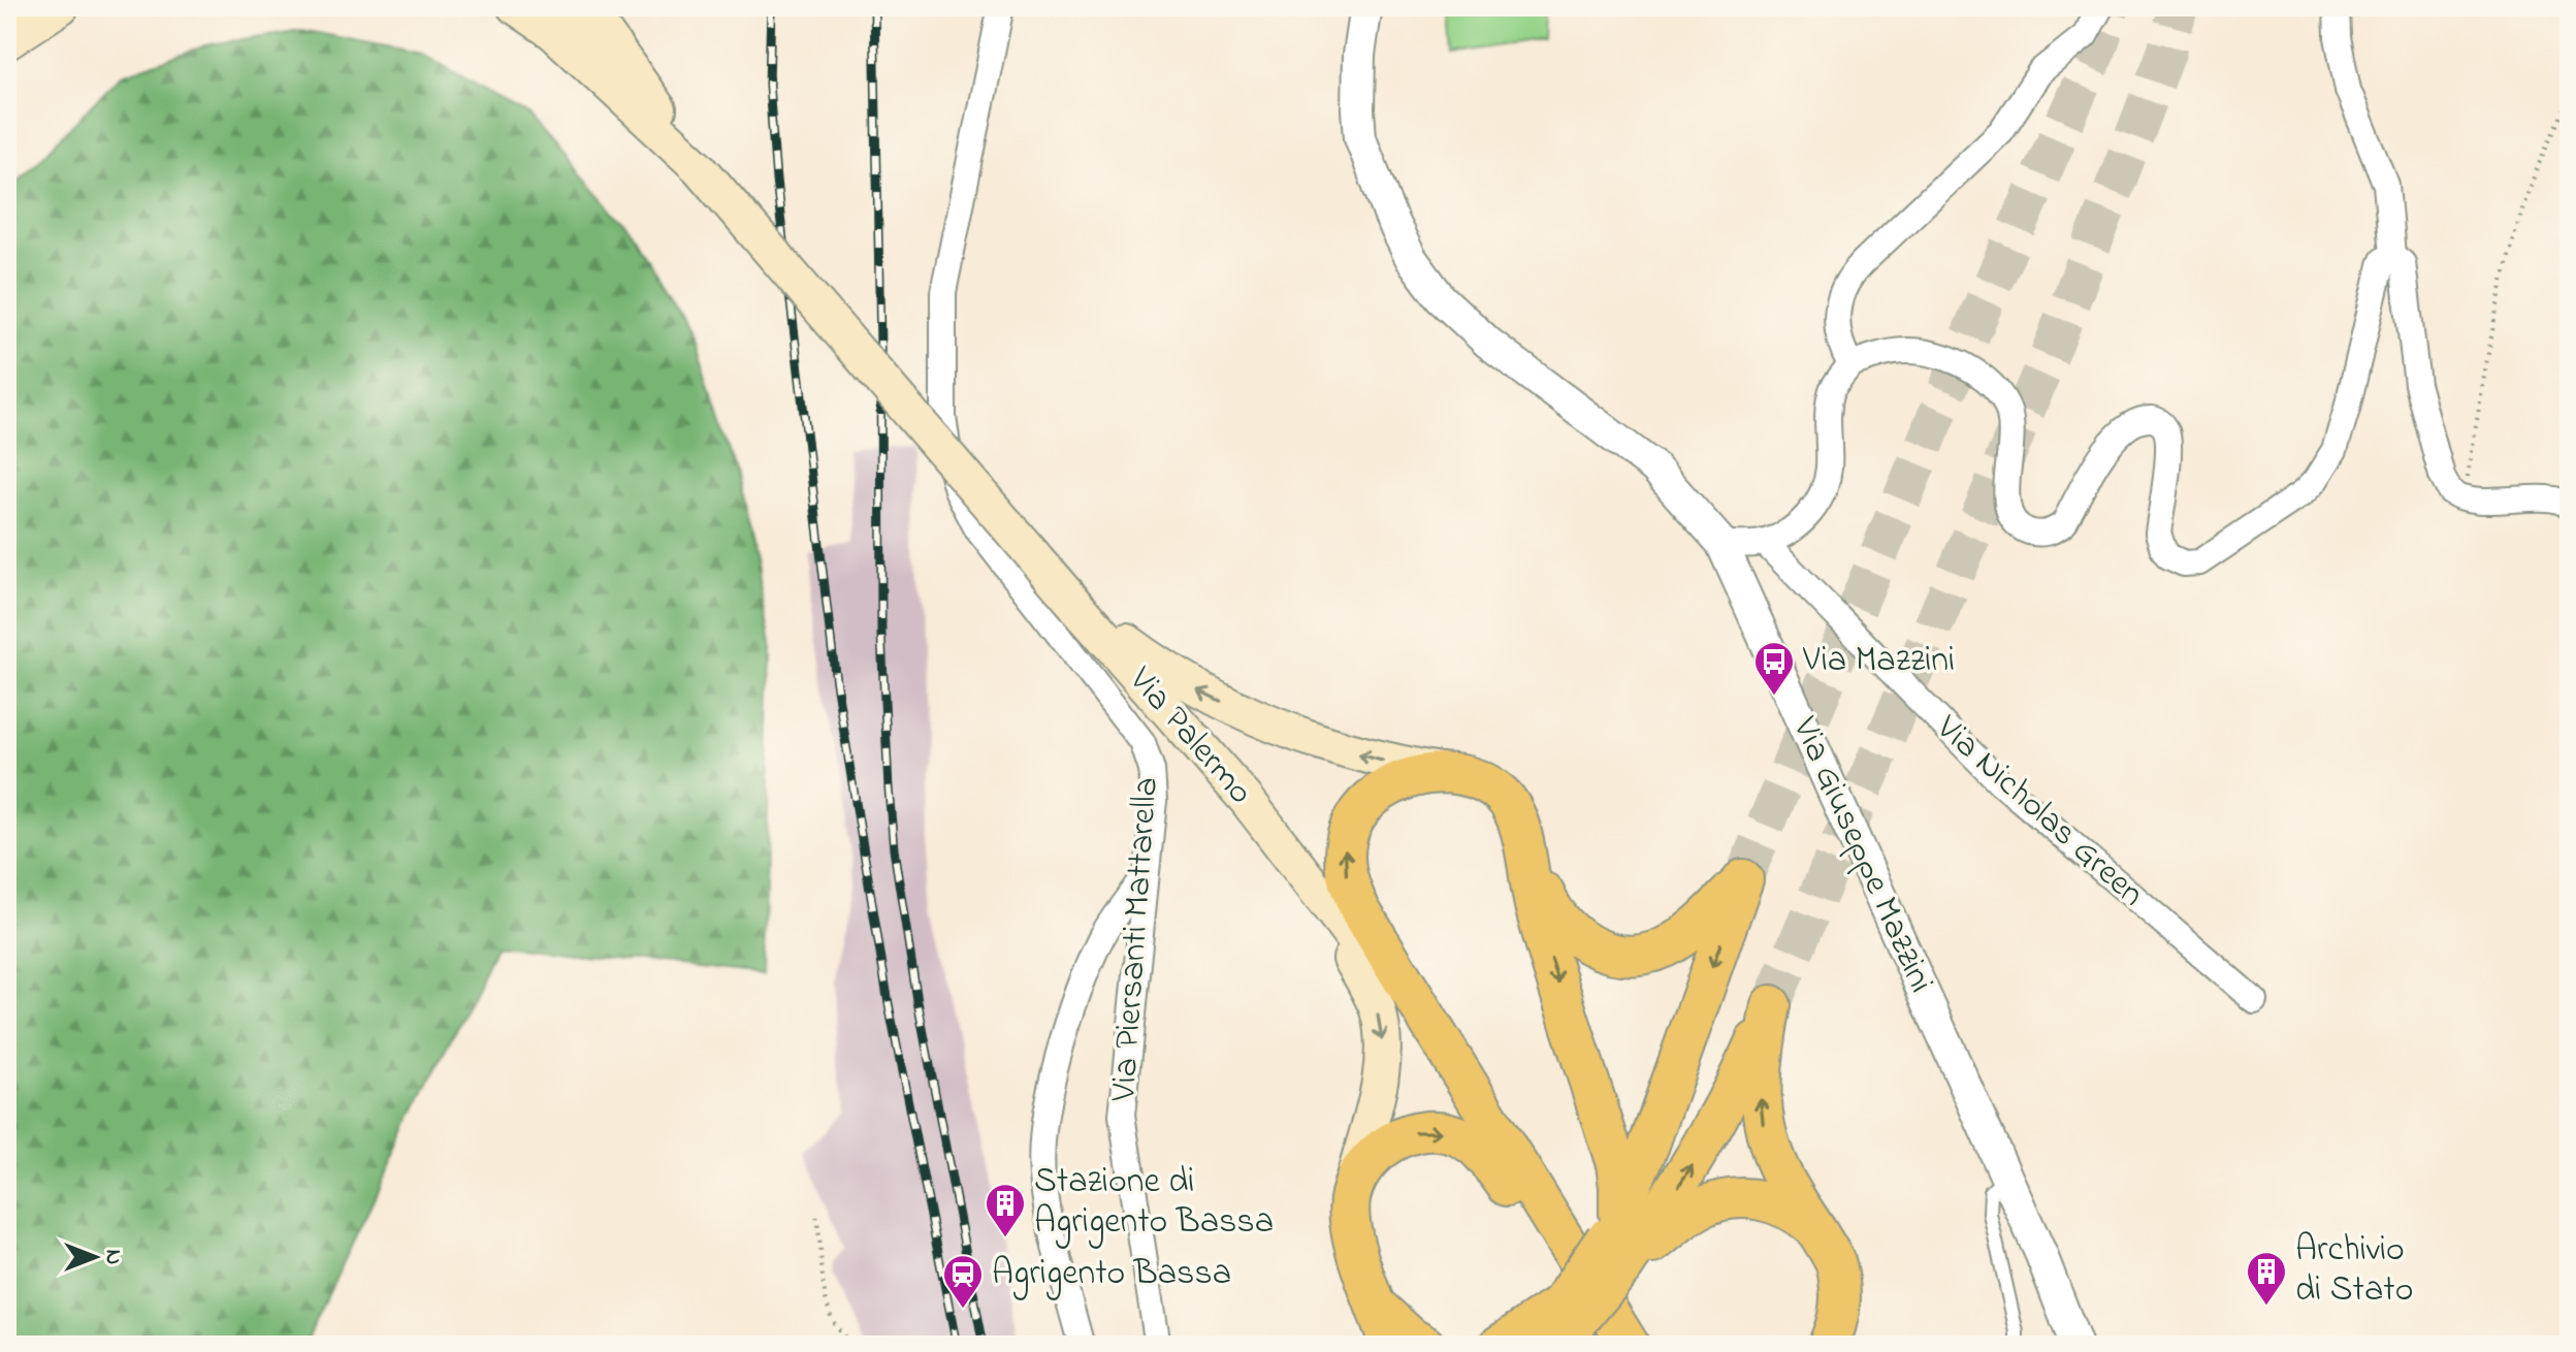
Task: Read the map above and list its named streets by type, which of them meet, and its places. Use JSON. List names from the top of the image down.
{
  "streets": {
    "main road": ["Via Palermo"],
    "street": ["Via Nicholas Green", "Via Giuseppe Mazzini", "Via Piersanti Mattarella"]
  },
  "places": {
    "bus stop": ["Via Mazzini"],
    "building": ["Stazione di Agrigento Bassa", "Archivio di Stato"],
    "station": ["Agrigento Bassa"]
  },
  "north": "right"
}
